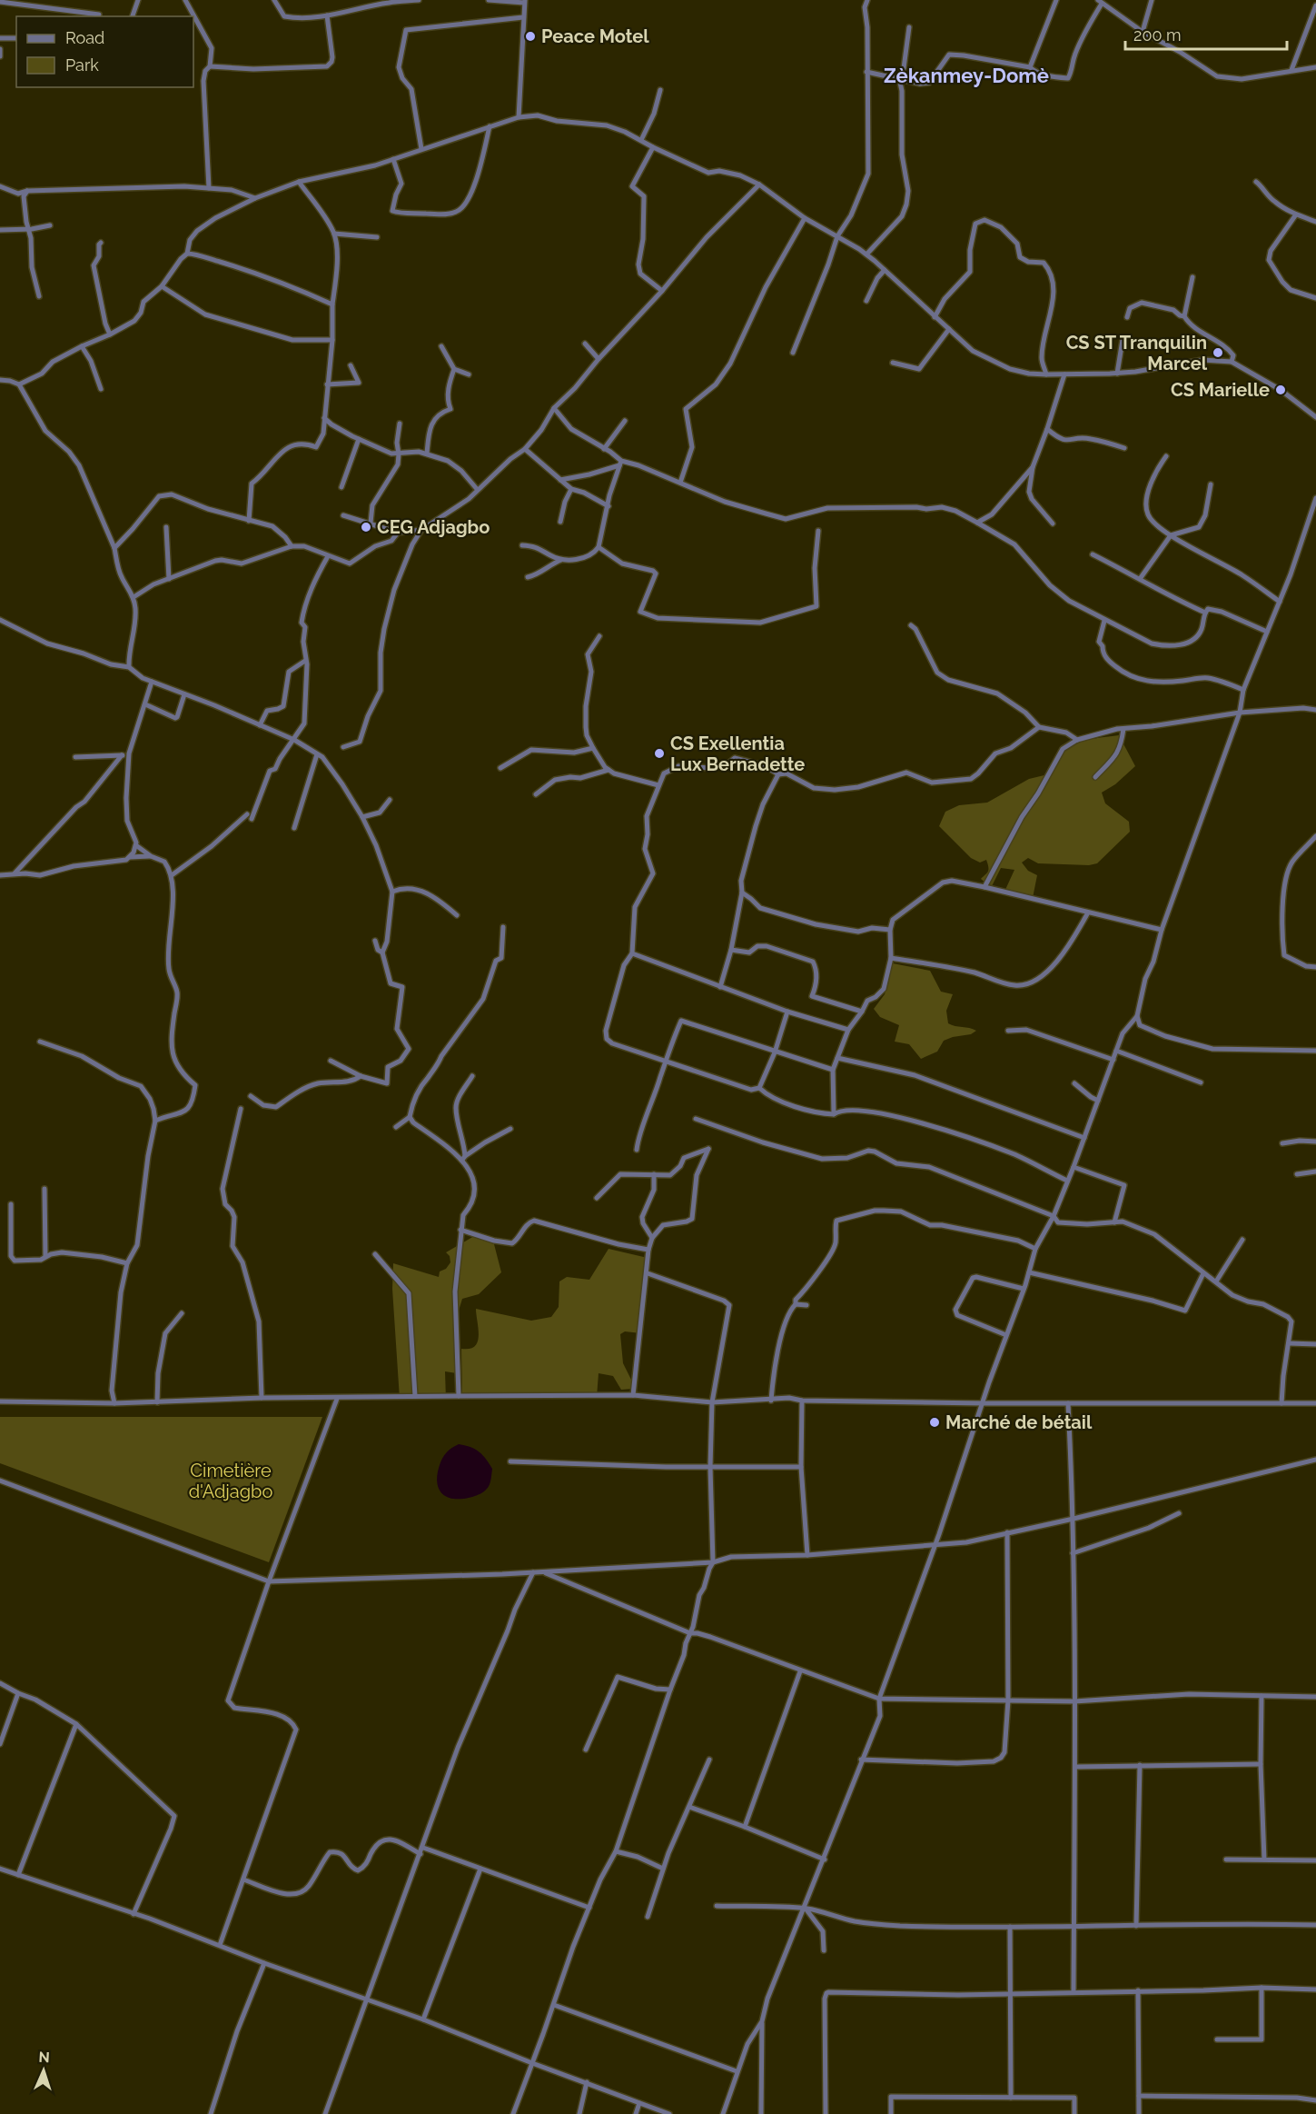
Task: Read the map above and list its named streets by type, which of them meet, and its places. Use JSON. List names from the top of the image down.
{
  "districts": ["Zèkanmey-Domè"],
  "parks": ["Cimetière d'Adjagbo"],
  "places": [
    "Peace Motel",
    "CS ST Tranquilin Marcel",
    "CS Marielle",
    "CEG Adjagbo",
    "CS Exellentia Lux Bernadette",
    "Marché de bétail"
  ],
  "legend": ["Road", "Park"],
  "scale_bar": "200 m",
  "north": "top"
}
